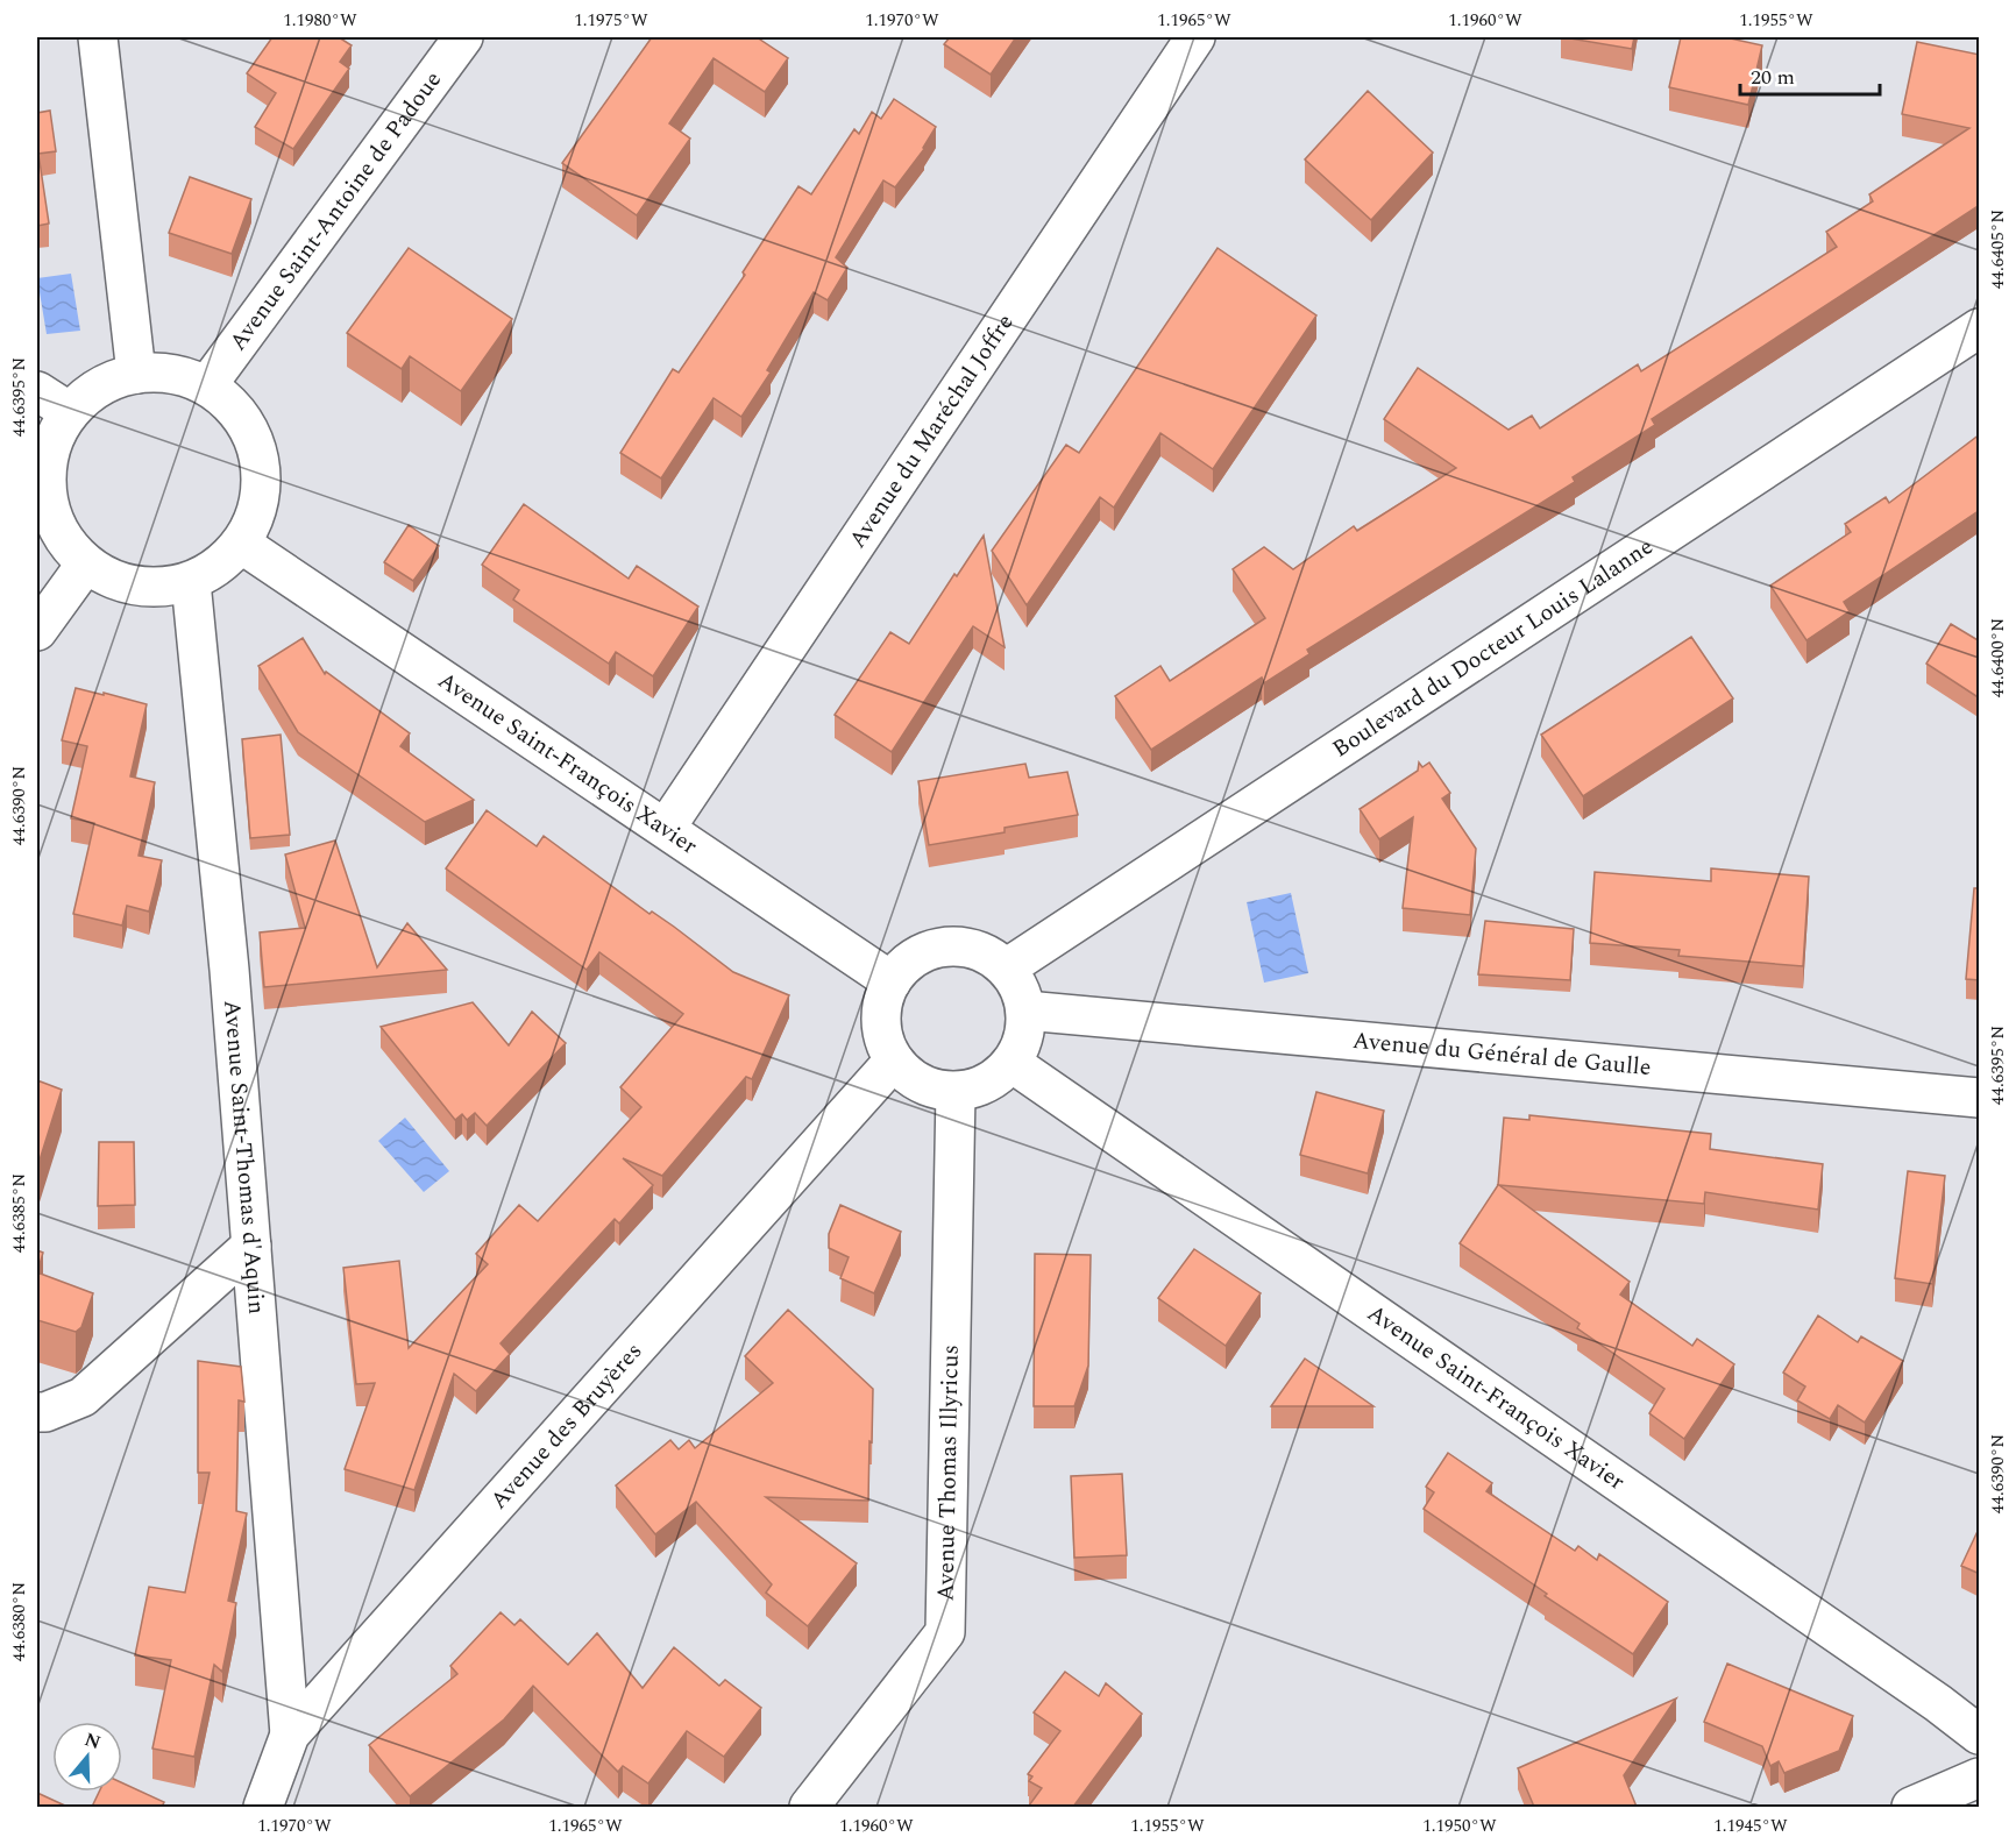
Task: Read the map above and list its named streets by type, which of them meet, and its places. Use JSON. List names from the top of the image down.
{
  "streets": {
    "street": [
      "Avenue Saint-Antoine de Padoue",
      "Avenue du Maréchal Joffre",
      "Boulevard du Docteur Louis Lalanne",
      "Avenue Saint-François Xavier",
      "Avenue du Général de Gaulle",
      "Avenue Saint-Thomas d'Aquin",
      "Avenue des Bruyères",
      "Avenue Thomas Illyricus"
    ]
  },
  "crossings": [
    ["Avenue Saint-Antoine de Padoue", "Avenue Saint-François Xavier"],
    ["Avenue Saint-Antoine de Padoue", "Avenue Saint-Thomas d'Aquin"],
    ["Avenue du Maréchal Joffre", "Avenue Saint-François Xavier"],
    ["Boulevard du Docteur Louis Lalanne", "Avenue Saint-François Xavier"],
    ["Boulevard du Docteur Louis Lalanne", "Avenue du Général de Gaulle"],
    ["Boulevard du Docteur Louis Lalanne", "Avenue des Bruyères"],
    ["Boulevard du Docteur Louis Lalanne", "Avenue Thomas Illyricus"],
    ["Avenue Saint-François Xavier", "Avenue du Général de Gaulle"],
    ["Avenue Saint-François Xavier", "Avenue Saint-Thomas d'Aquin"],
    ["Avenue Saint-François Xavier", "Avenue des Bruyères"],
    ["Avenue Saint-François Xavier", "Avenue Thomas Illyricus"],
    ["Avenue du Général de Gaulle", "Avenue des Bruyères"],
    ["Avenue du Général de Gaulle", "Avenue Thomas Illyricus"],
    ["Avenue Saint-Thomas d'Aquin", "Avenue des Bruyères"],
    ["Avenue des Bruyères", "Avenue Thomas Illyricus"]
  ],
  "scale_bar": "20 m",
  "north": "top",
  "coordinates": [
    "1.1980°W",
    "1.1975°W",
    "1.1970°W",
    "1.1965°W",
    "1.1960°W",
    "1.1955°W",
    "44.6405°N",
    "44.6395°N",
    "44.6400°N",
    "44.6390°N",
    "44.6385°N",
    "44.6380°N",
    "1.1950°W",
    "1.1945°W"
  ]
}
